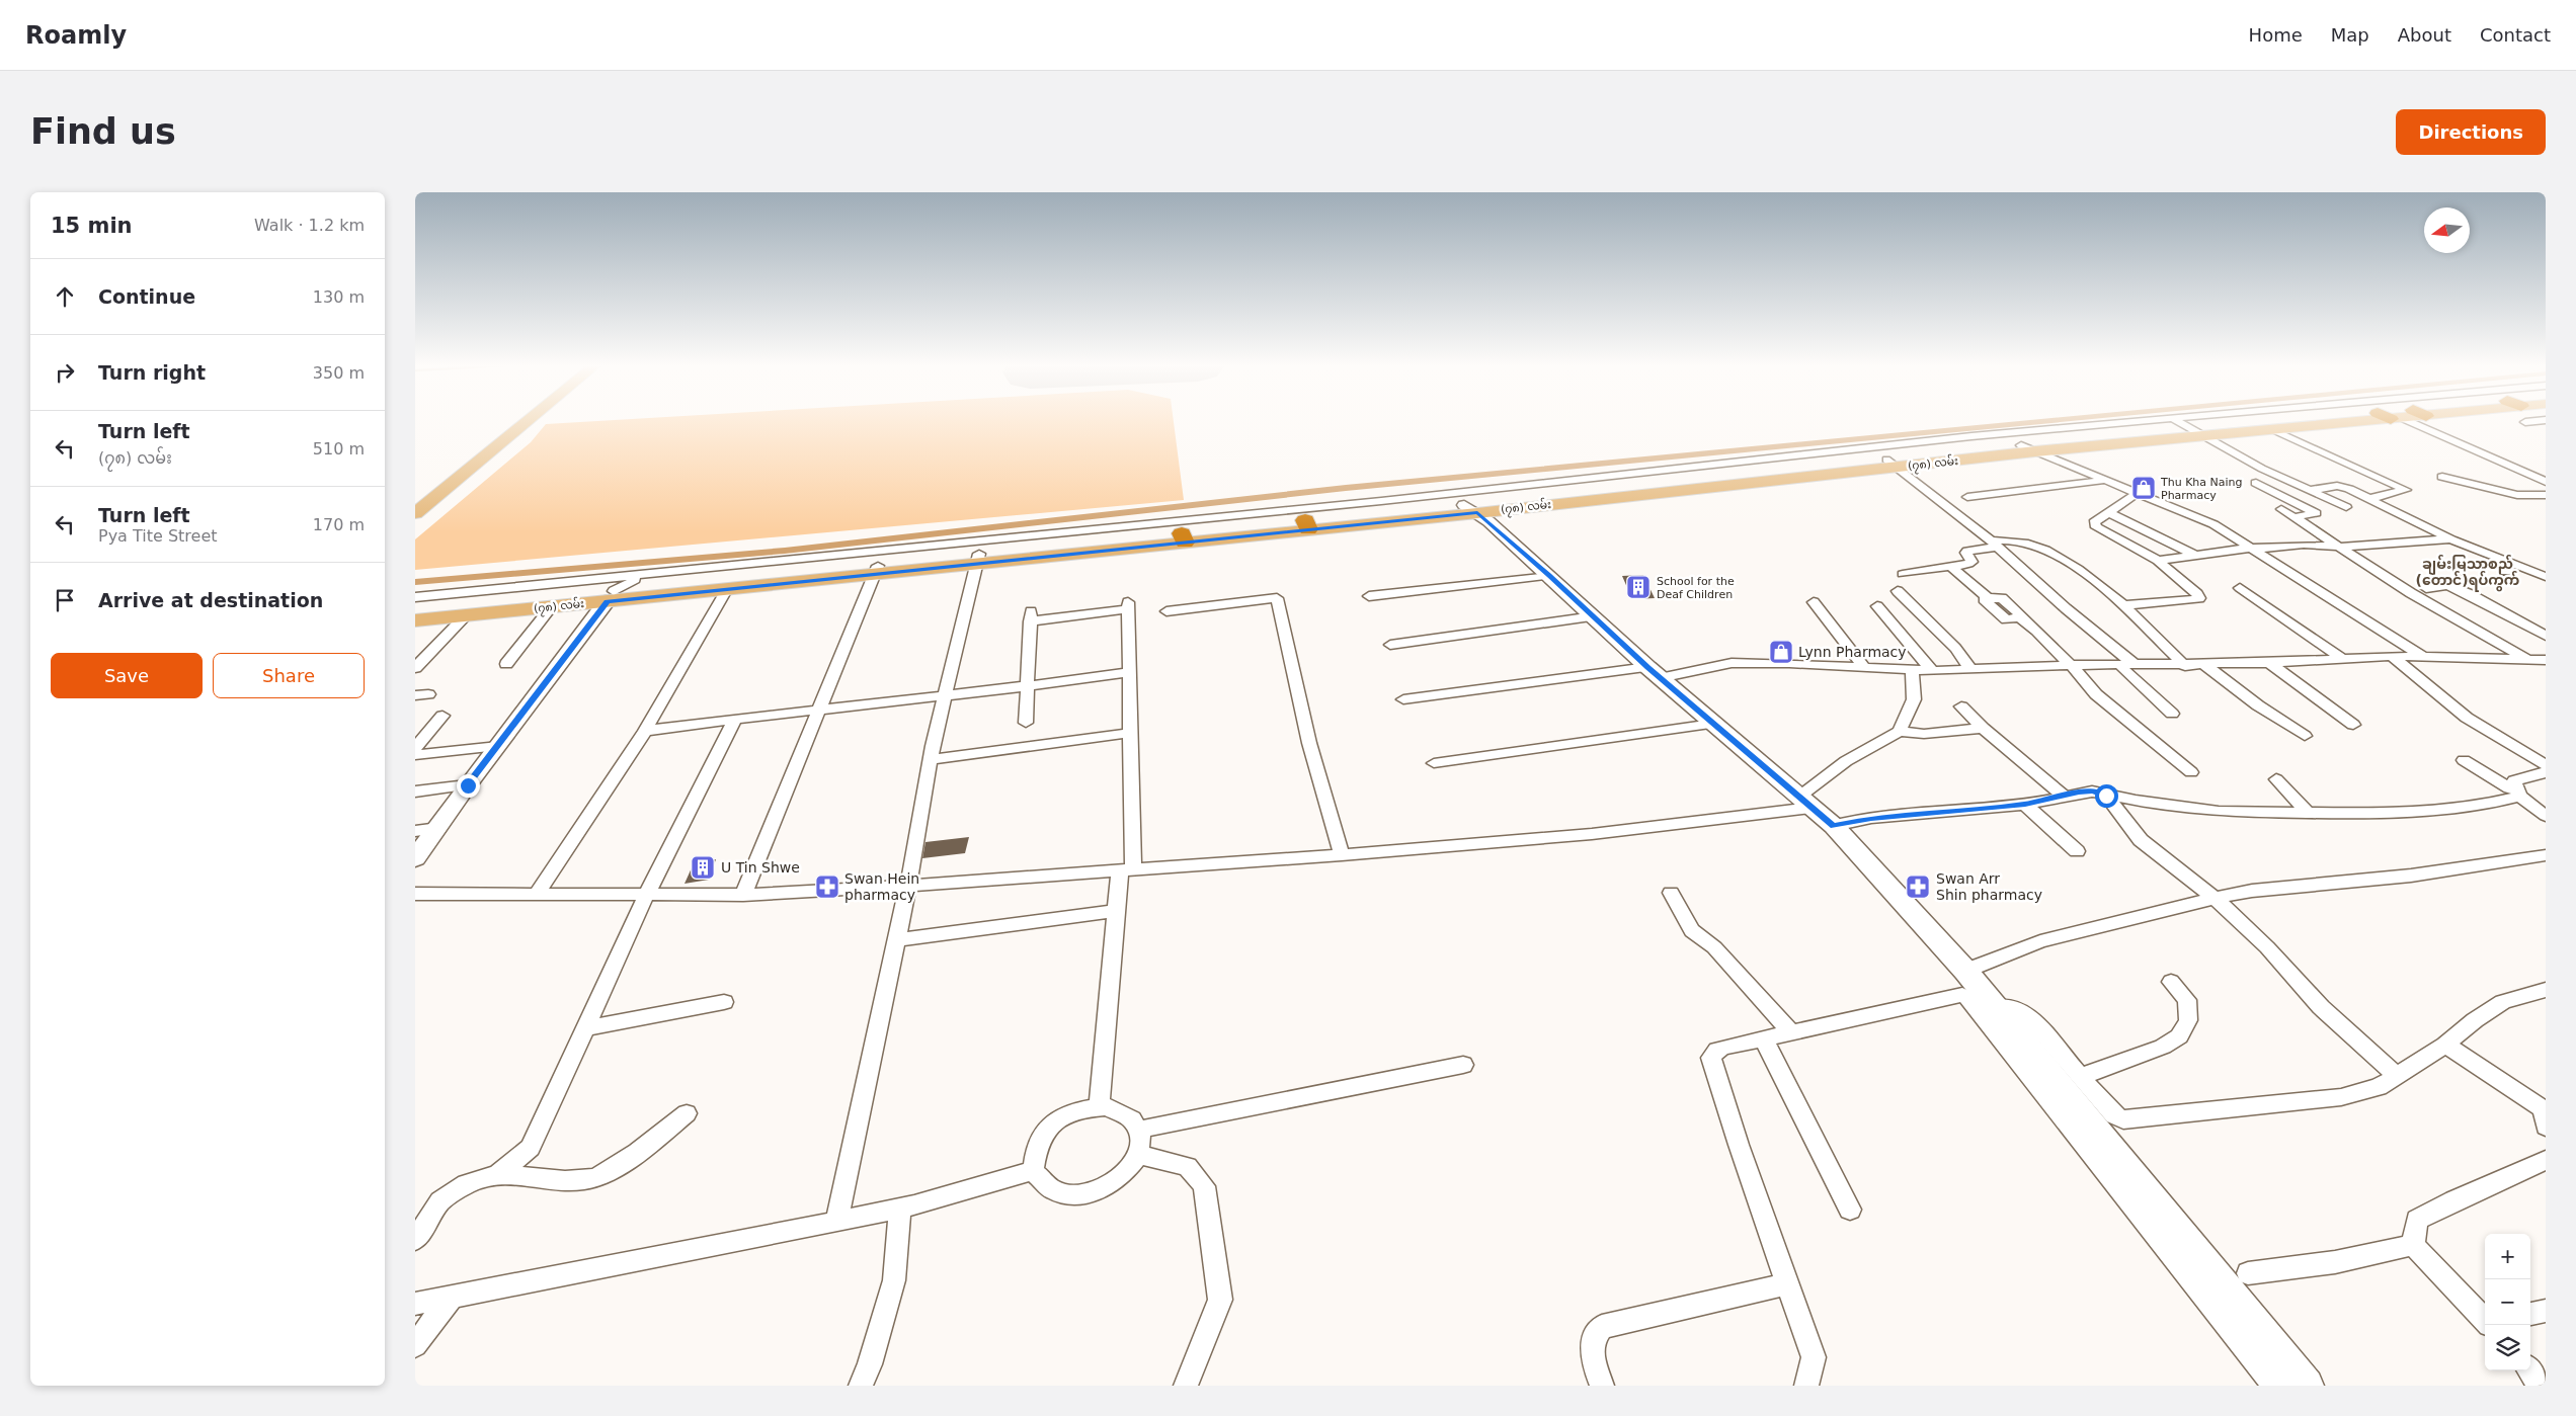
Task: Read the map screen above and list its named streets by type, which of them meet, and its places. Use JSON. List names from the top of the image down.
{
  "streets": {
    "main road": ["(၇၈) လမ်း"]
  },
  "districts": ["ချမ်းမြသာစည် (တောင်)ရပ်ကွက်"],
  "places": {
    "shop": ["Thu Kha Naing Pharmacy", "Lynn Pharmacy"],
    "building": ["School for the Deaf Children", "U Tin Shwe"],
    "pharmacy": ["Swan Hein pharmacy", "Swan Arr Shin pharmacy"]
  },
  "north": "left",
  "page": {
    "header": "Roamly",
    "nav": [
      "Home",
      "Map",
      "About",
      "Contact"
    ],
    "buttons": [
      "Directions",
      ["Save", "Share"]
    ],
    "title": "Find us",
    "heading": ["15 min", "Walk · 1.2 km"],
    "list": [
      ["Continue", "130 m"],
      ["Turn right", "350 m"],
      ["Turn left", "(၇၈) လမ်း", "510 m"],
      ["Turn left", "Pya Tite Street", "170 m"],
      "Arrive at destination"
    ],
    "map_buttons": ["+", "−"]
  }
}
